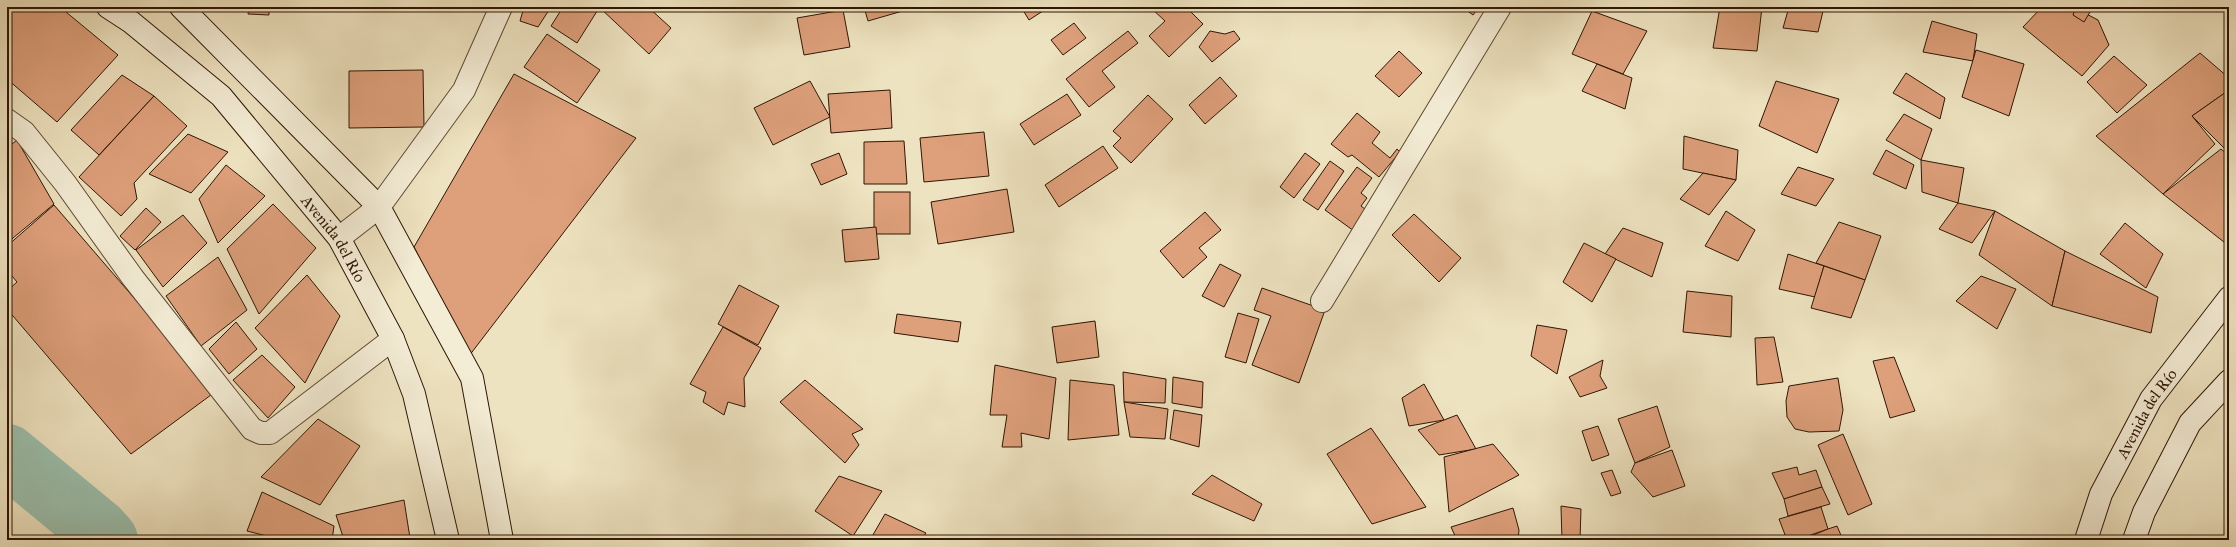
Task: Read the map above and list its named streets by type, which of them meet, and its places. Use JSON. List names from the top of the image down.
{
  "streets": {
    "main road": ["Avenida del Río"]
  }
}
